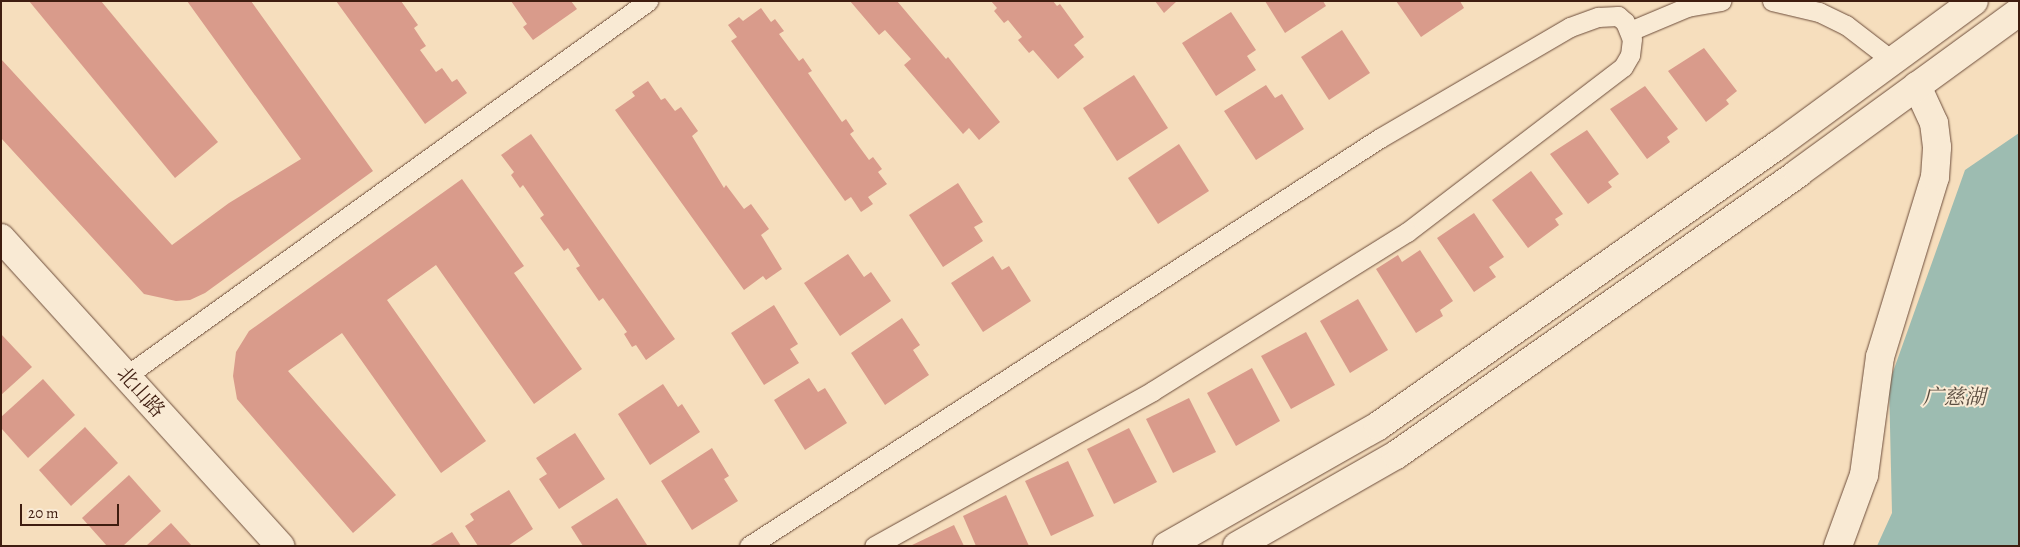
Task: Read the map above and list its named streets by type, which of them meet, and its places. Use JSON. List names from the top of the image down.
{
  "streets": {
    "street": ["北山路"]
  },
  "water": ["广慈湖"],
  "scale_bar": "20 m"
}
